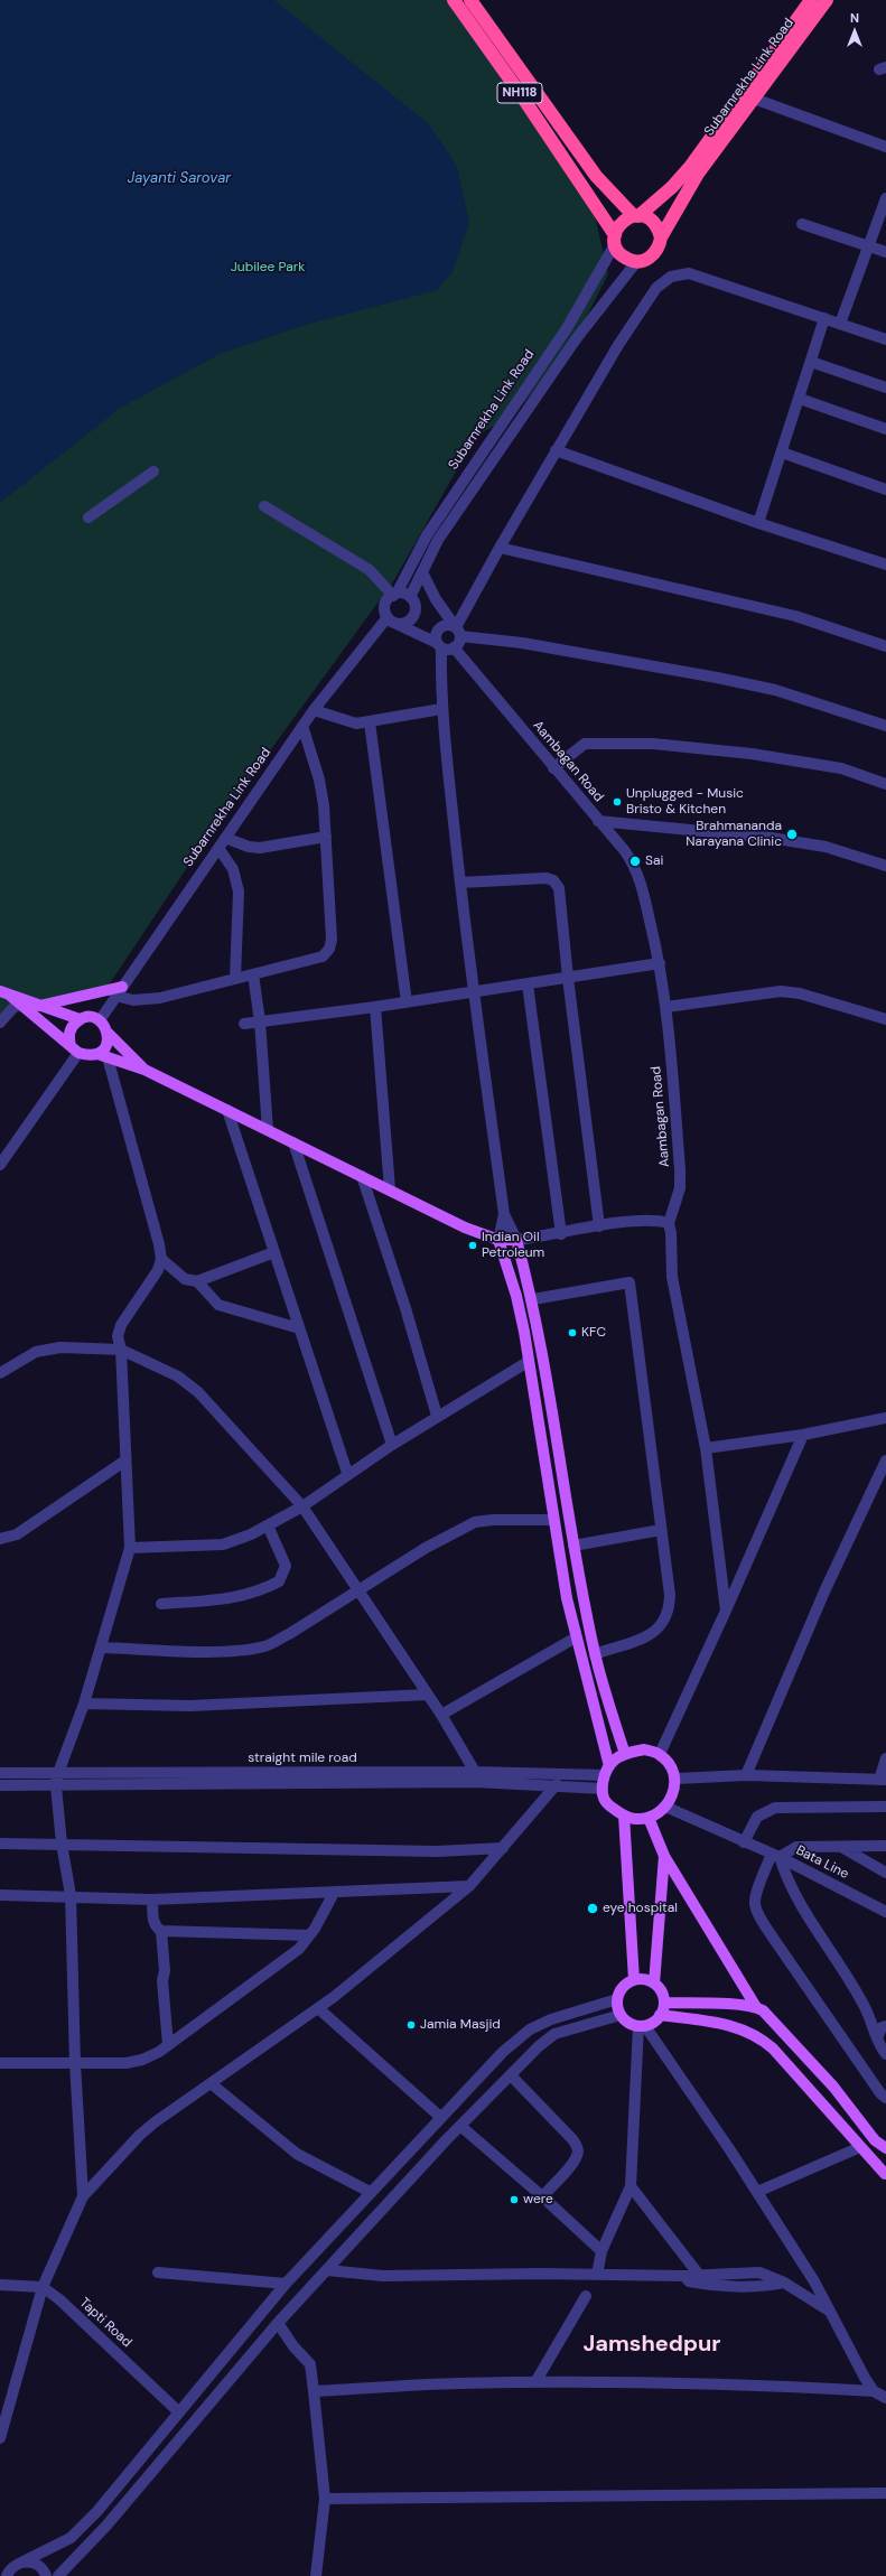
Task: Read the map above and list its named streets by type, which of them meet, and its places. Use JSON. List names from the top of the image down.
{
  "streets": {
    "highway": ["Subarnrekha Link Road", "NH118"],
    "street": [
      "Aambagan Road",
      "straight mile road",
      "Bata Line",
      "Tapti Road"
    ]
  },
  "crossings": [
    ["Subarnrekha Link Road", "NH118"],
    ["straight mile road", "Bata Line"]
  ],
  "districts": ["Jamshedpur"],
  "water": ["Jayanti Sarovar"],
  "parks": ["Jubilee Park"],
  "places": [
    "Unplugged - Music Bristo & Kitchen",
    "Brahmananda Narayana Clinic",
    "Sai",
    "Indian Oil Petroleum",
    "KFC",
    "eye hospital",
    "Jamia Masjid",
    "were"
  ],
  "north": "top"
}
